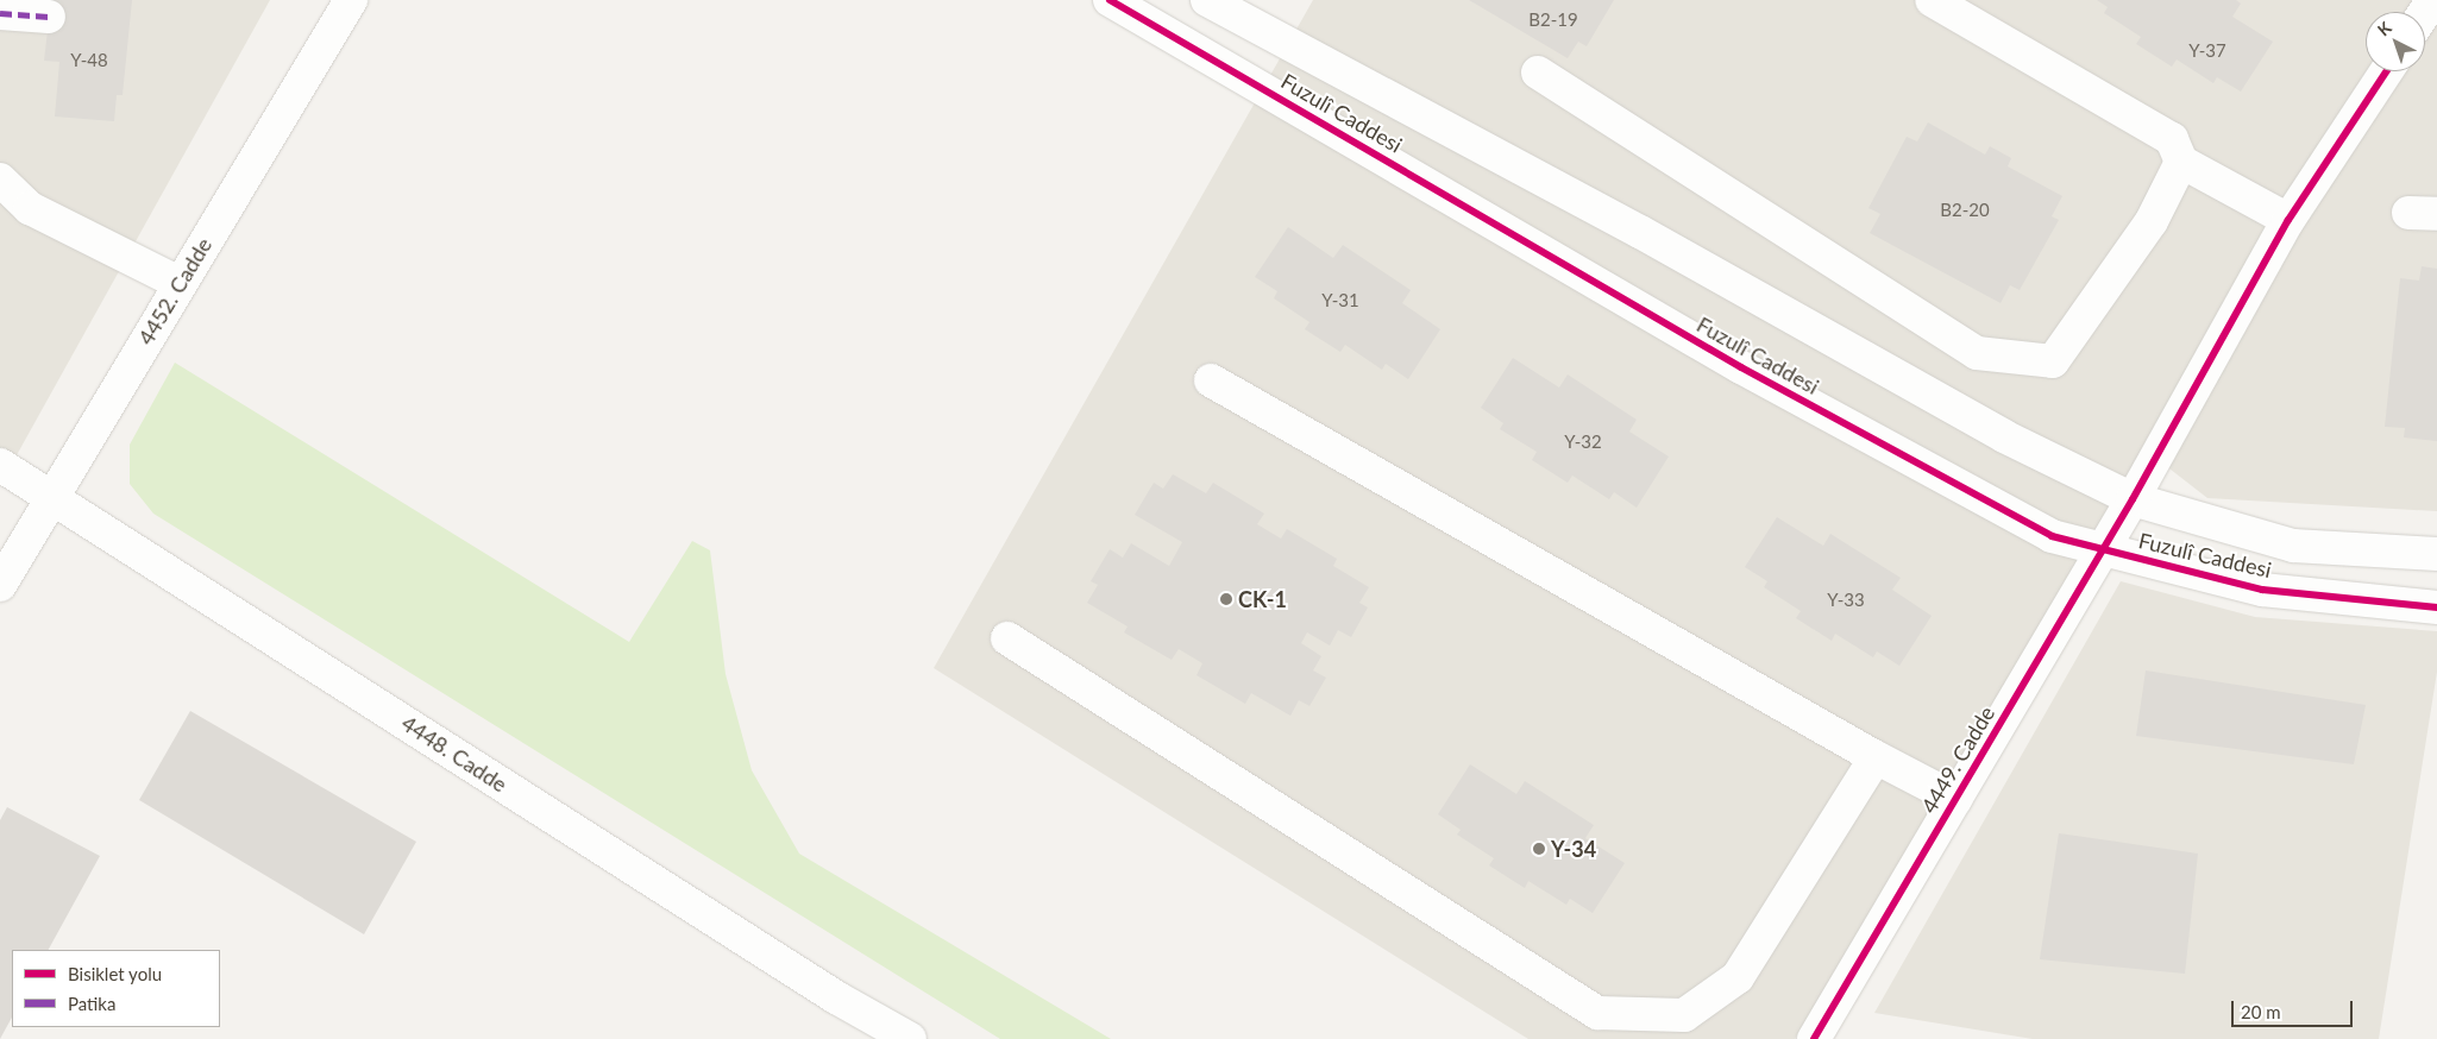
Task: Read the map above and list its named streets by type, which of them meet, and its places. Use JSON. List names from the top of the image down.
{
  "streets": {
    "street": [
      "Fuzulî Caddesi",
      "4452. Cadde",
      "4448. Cadde",
      "4449. Cadde"
    ]
  },
  "crossings": [
    ["Fuzulî Caddesi", "4449. Cadde"],
    ["4452. Cadde", "4448. Cadde"]
  ],
  "places": ["CK-1", "Y-34"],
  "house_numbers": [
    "B2-19",
    "Y-37",
    "Y-48",
    "B2-20",
    "Y-31",
    "Y-32",
    "Y-33"
  ],
  "legend": ["Bisiklet yolu", "Patika"],
  "scale_bar": "20 m",
  "north": "top left"
}
